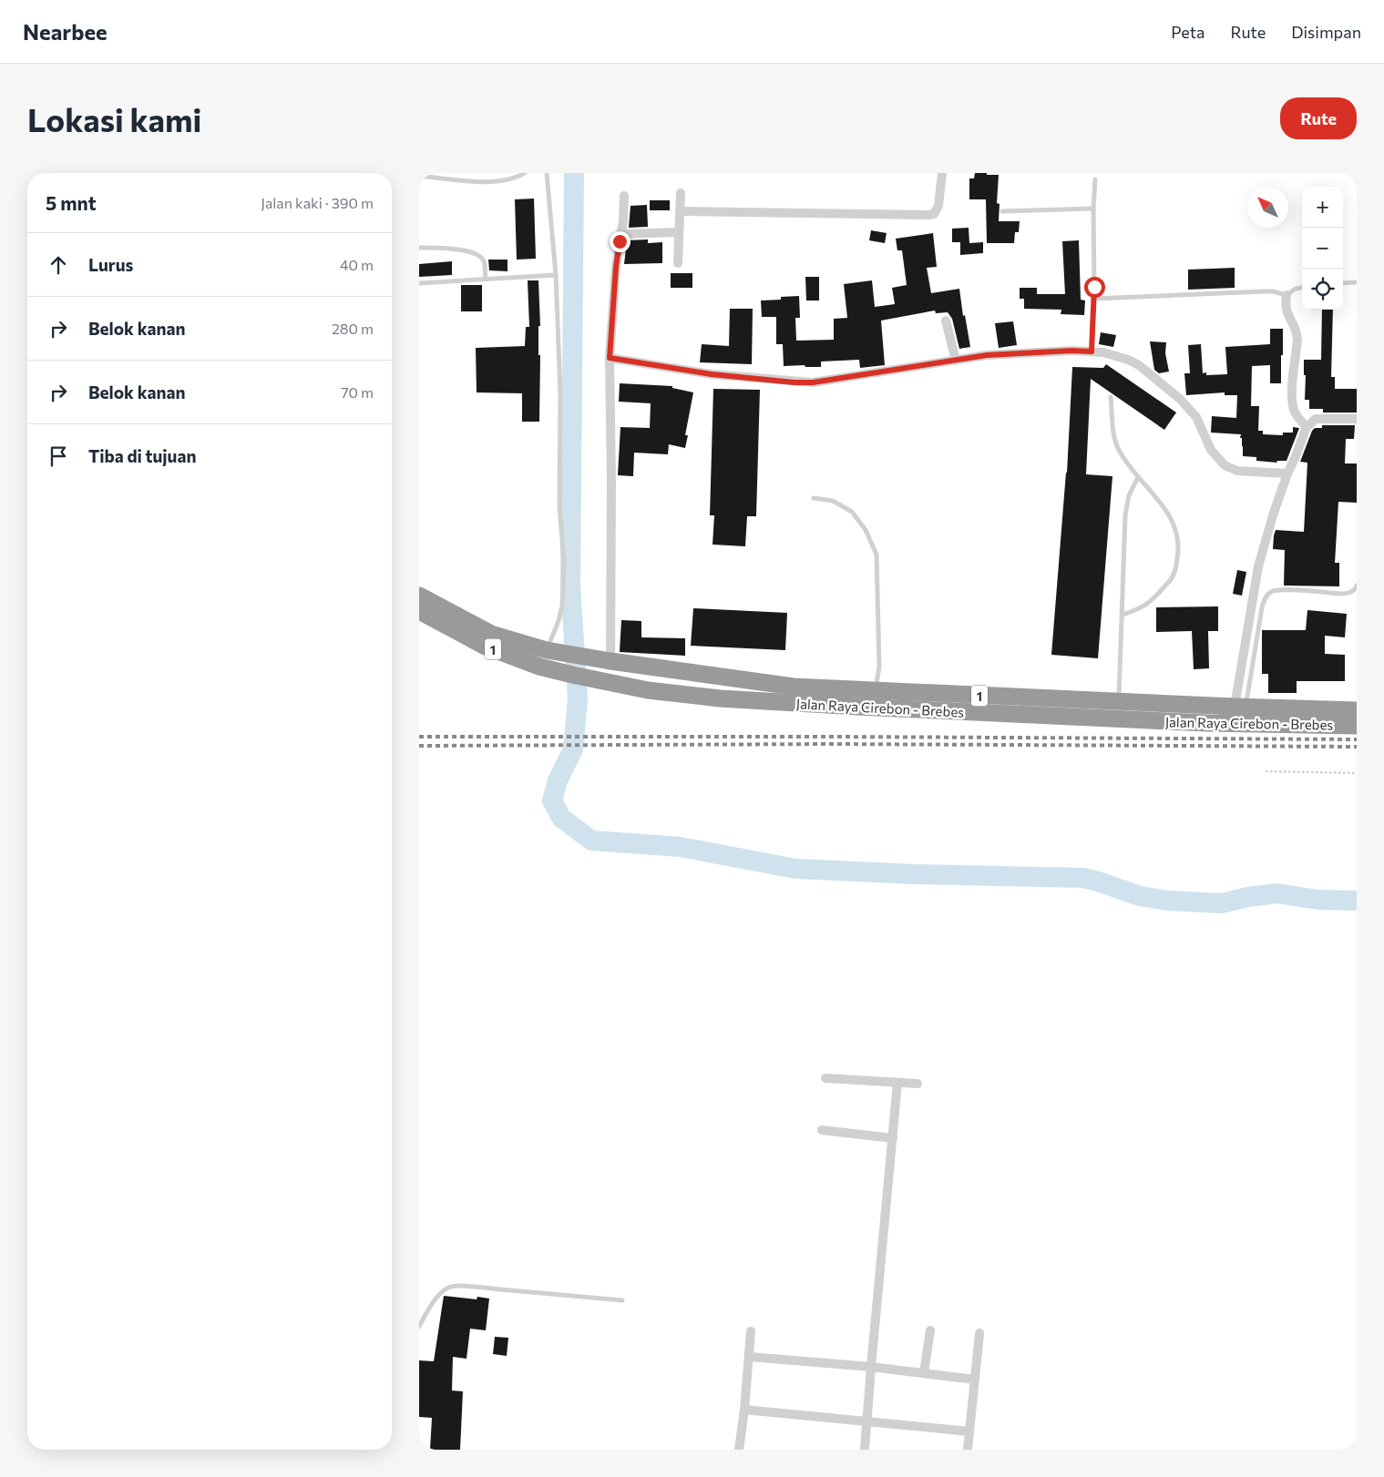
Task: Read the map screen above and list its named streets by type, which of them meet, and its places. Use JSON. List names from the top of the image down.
{
  "streets": {
    "highway": ["1", "Jalan Raya Cirebon - Brebes"]
  },
  "north": "top left",
  "page": {
    "header": "Nearbee",
    "nav": ["Peta", "Rute", "Disimpan"],
    "buttons": "Rute",
    "title": "Lokasi kami",
    "heading": ["5 mnt", "Jalan kaki · 390 m"],
    "map_buttons": ["+", "−"],
    "list": [
      ["Lurus", "40 m"],
      ["Belok kanan", "280 m"],
      ["Belok kanan", "70 m"],
      "Tiba di tujuan"
    ]
  }
}
